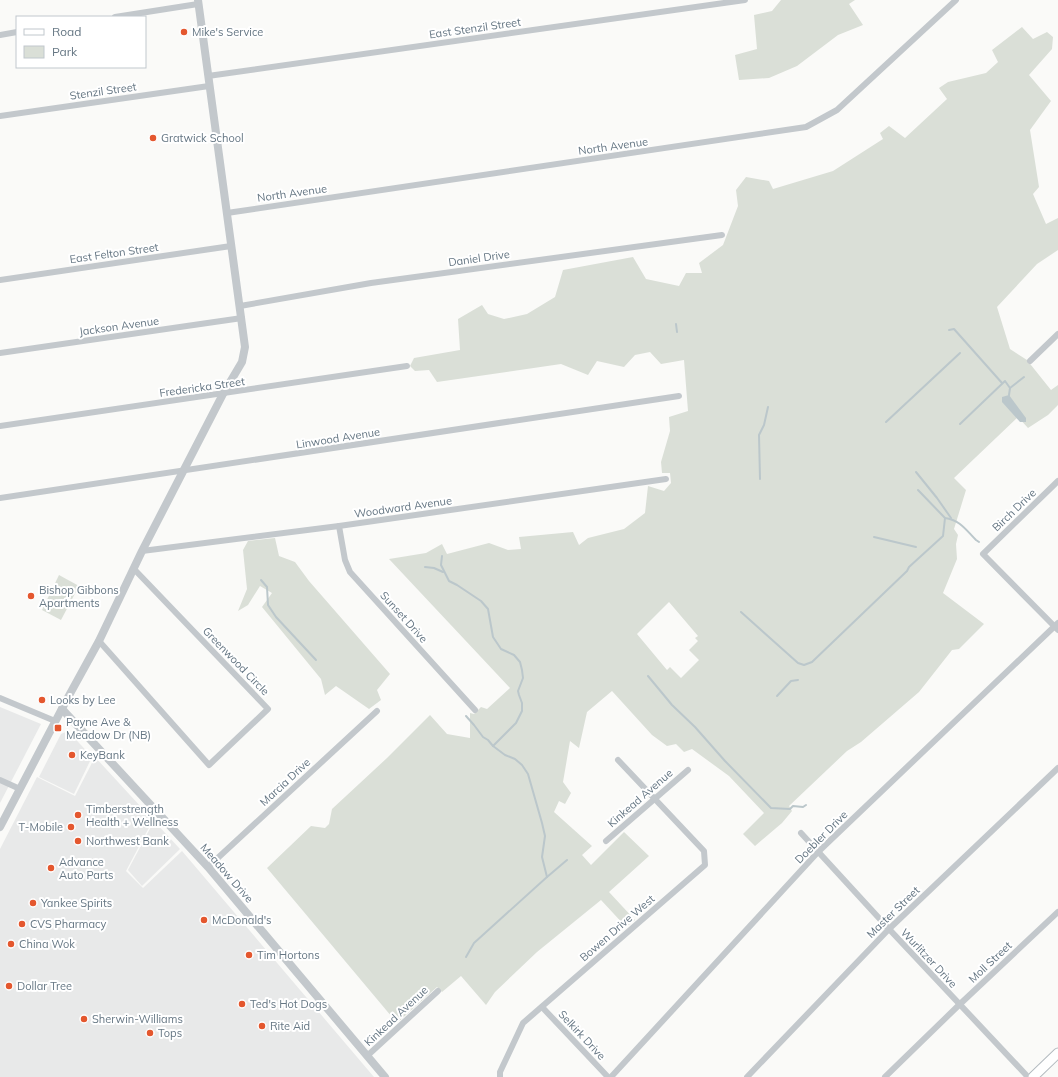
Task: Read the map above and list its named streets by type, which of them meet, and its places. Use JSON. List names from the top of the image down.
{
  "streets": {
    "street": [
      "East Stenzil Street",
      "Stenzil Street",
      "North Avenue",
      "East Felton Street",
      "Daniel Drive",
      "Jackson Avenue",
      "Fredericka Street",
      "Linwood Avenue",
      "Woodward Avenue",
      "Birch Drive",
      "Sunset Drive",
      "Greenwood Circle",
      "Marcia Drive",
      "Kinkead Avenue",
      "Doebler Drive",
      "Meadow Drive",
      "Master Street",
      "Bowen Drive West",
      "Wurlitzer Drive",
      "Moll Street",
      "Selkirk Drive"
    ]
  },
  "crossings": [
    ["Woodward Avenue", "Sunset Drive"],
    ["Birch Drive", "Doebler Drive"],
    ["Marcia Drive", "Meadow Drive"],
    ["Kinkead Avenue", "Meadow Drive"],
    ["Kinkead Avenue", "Bowen Drive West"],
    ["Doebler Drive", "Wurlitzer Drive"],
    ["Master Street", "Wurlitzer Drive"],
    ["Bowen Drive West", "Selkirk Drive"],
    ["Wurlitzer Drive", "Moll Street"]
  ],
  "places": {
    "other": [
      "Mike's Service",
      "Gratwick School",
      "Bishop Gibbons Apartments",
      "Looks by Lee",
      "KeyBank",
      "Timberstrength Health + Wellness",
      "T-Mobile",
      "Northwest Bank",
      "Advance Auto Parts",
      "Yankee Spirits",
      "McDonald's",
      "CVS Pharmacy",
      "China Wok",
      "Tim Hortons",
      "Dollar Tree",
      "Ted's Hot Dogs",
      "Sherwin-Williams",
      "Rite Aid",
      "Tops"
    ],
    "transit": ["Payne Ave & Meadow Dr (NB)"]
  },
  "legend": ["Road", "Park"]
}
